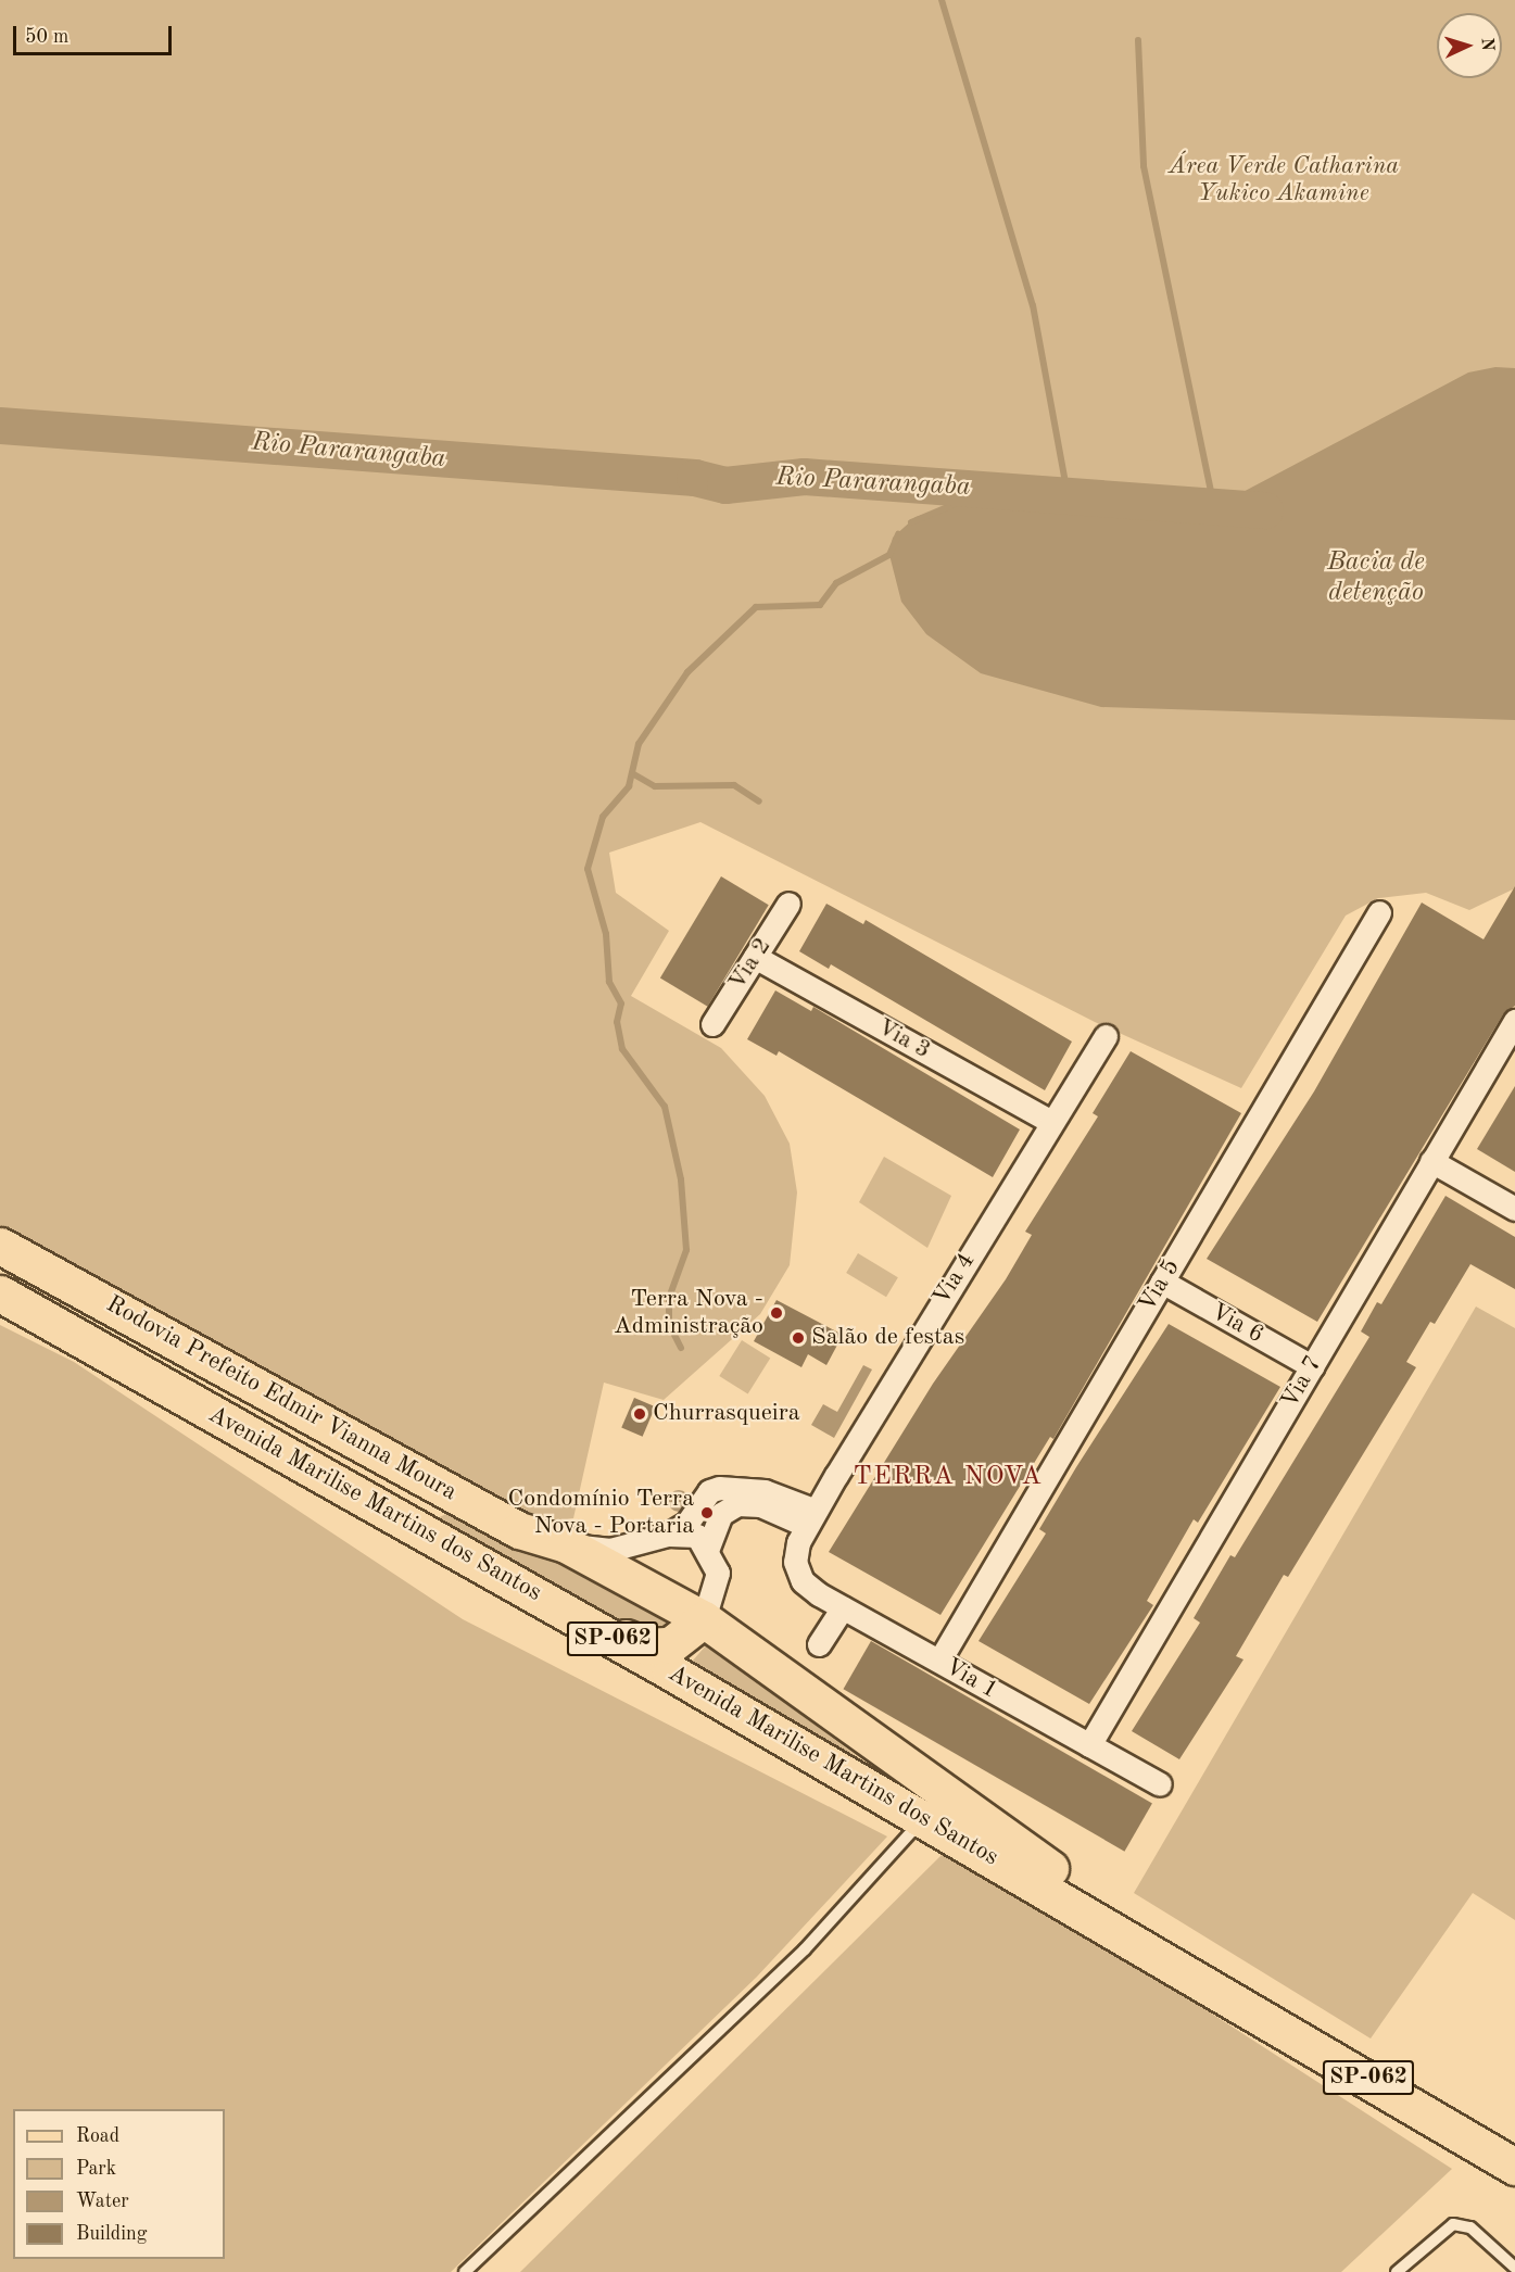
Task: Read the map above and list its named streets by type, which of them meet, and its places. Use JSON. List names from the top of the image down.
{
  "streets": {
    "main road": ["Rodovia Prefeito Edmir Vianna Moura", "Avenida Marilise Martins dos Santos", "SP-062"],
    "street": [
      "Via 2",
      "Via 3",
      "Via 4",
      "Via 5",
      "Via 6",
      "Via 7",
      "Via 1"
    ]
  },
  "crossings": [
    ["Via 2", "Via 3"],
    ["Via 3", "Via 4"],
    ["Via 4", "Via 1"],
    ["Via 5", "Via 6"],
    ["Via 5", "Via 1"],
    ["Via 6", "Via 7"],
    ["Via 7", "Via 1"],
    ["Rodovia Prefeito Edmir Vianna Moura", "Avenida Marilise Martins dos Santos"]
  ],
  "districts": ["TERRA NOVA"],
  "water": ["Rio Pararangaba", "Bacia de detenção"],
  "parks": ["Área Verde Catharina Yukico Akamine"],
  "places": [
    "Terra Nova - Administração",
    "Salão de festas",
    "Churrasqueira",
    "Condomínio Terra Nova - Portaria"
  ],
  "legend": [
    "Road",
    "Park",
    "Water",
    "Building"
  ],
  "scale_bar": "50 m",
  "north": "right"
}
